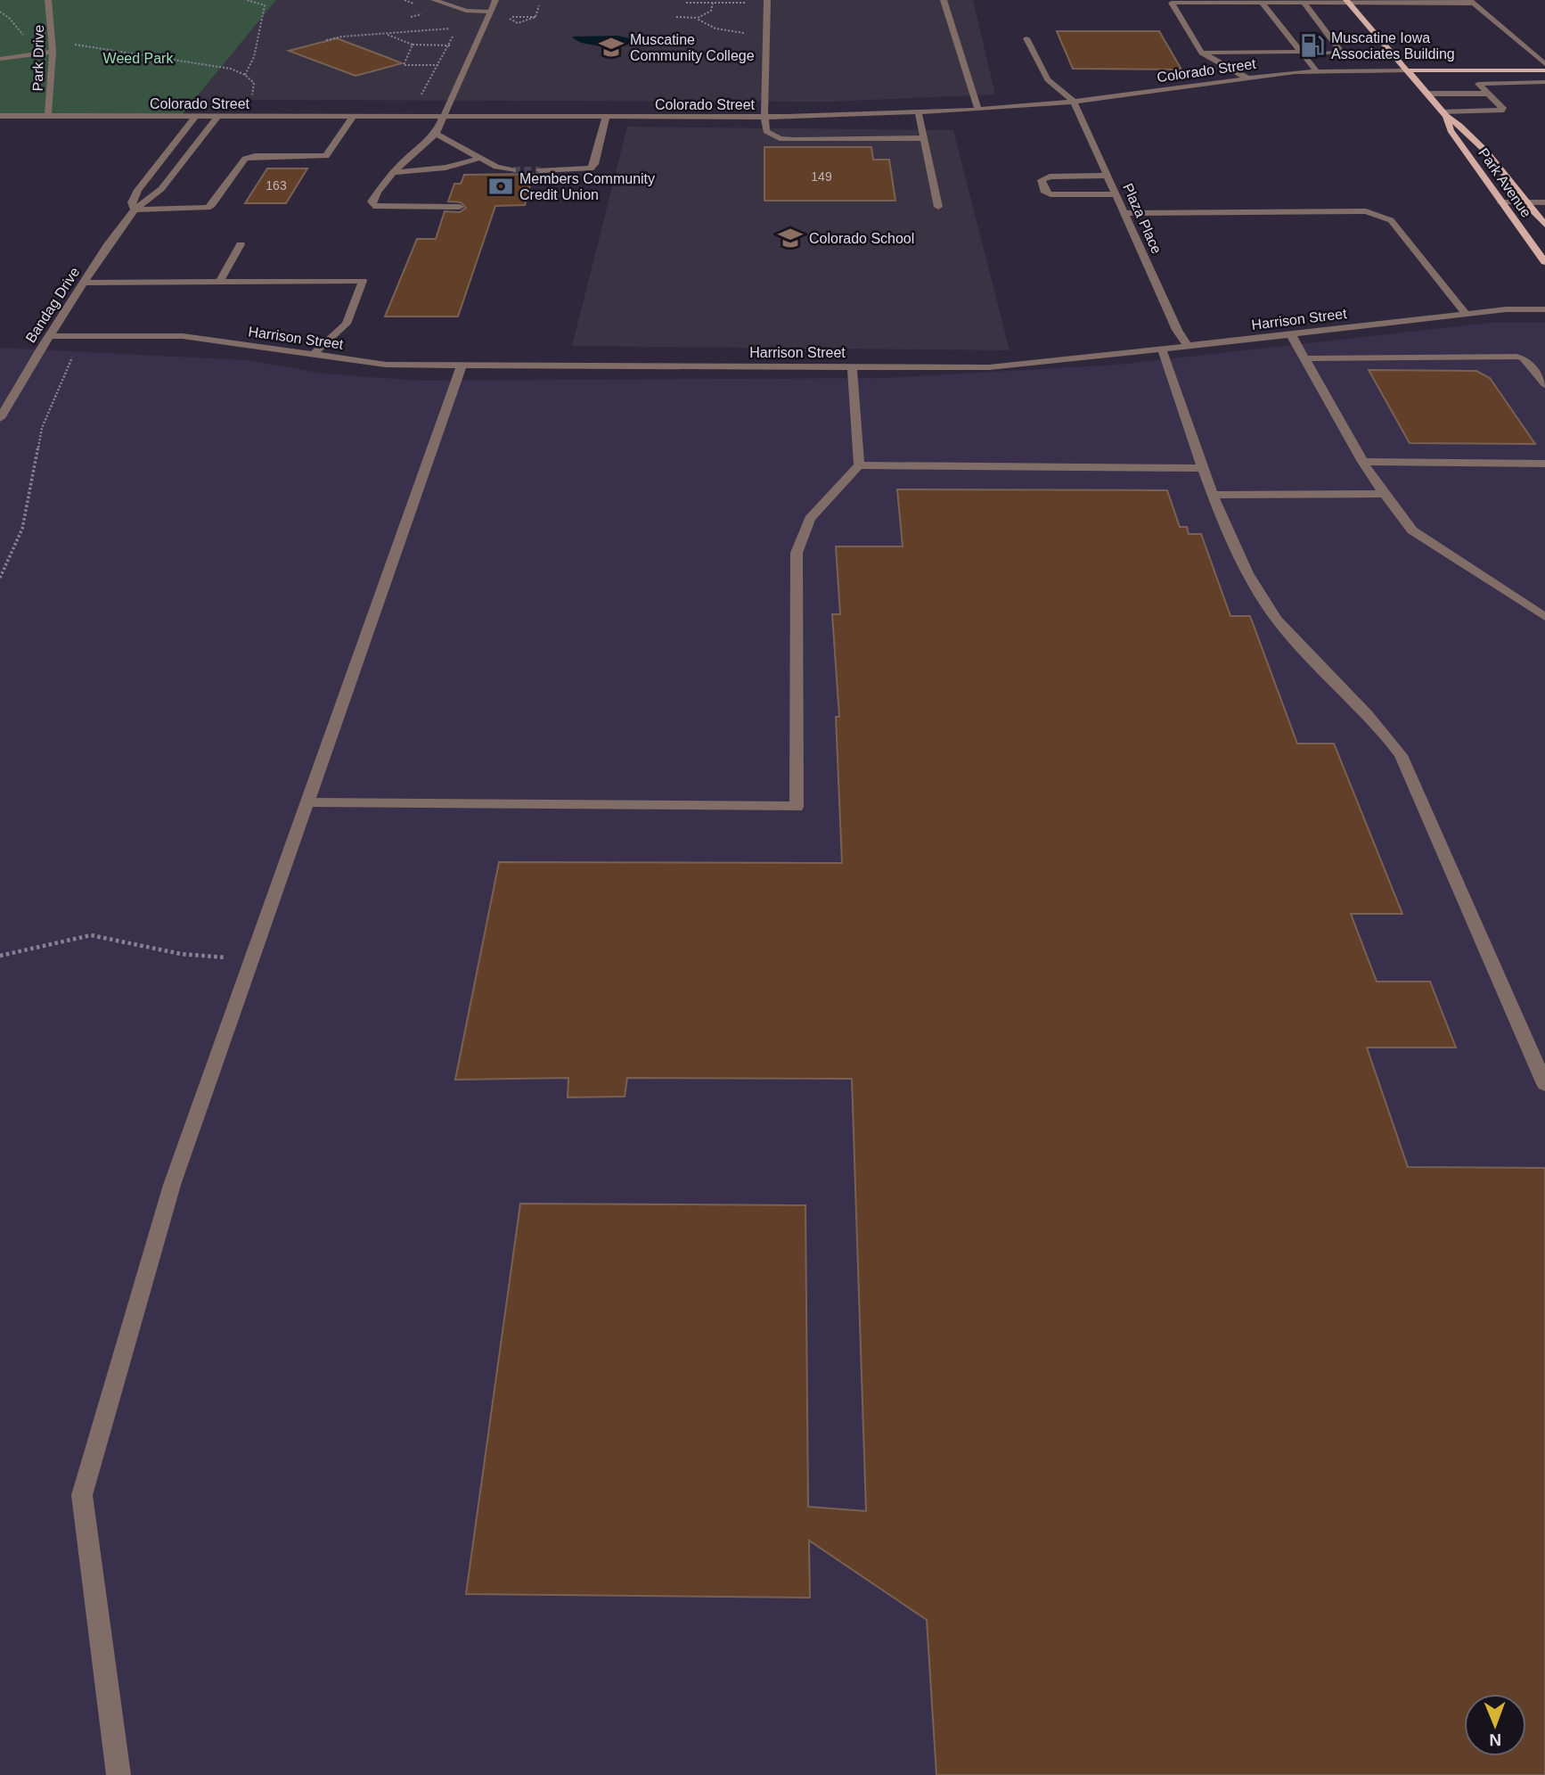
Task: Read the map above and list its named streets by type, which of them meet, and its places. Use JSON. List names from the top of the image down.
{
  "streets": {
    "main road": ["Park Avenue"],
    "street": [
      "Park Drive",
      "Colorado Street",
      "Plaza Place",
      "Bandag Drive",
      "Harrison Street"
    ]
  },
  "crossings": [
    ["Park Drive", "Colorado Street"],
    ["Colorado Street", "Park Avenue"],
    ["Colorado Street", "Plaza Place"],
    ["Colorado Street", "Bandag Drive"],
    ["Plaza Place", "Harrison Street"],
    ["Bandag Drive", "Harrison Street"]
  ],
  "parks": ["Weed Park"],
  "places": {
    "fuel station": ["Muscatine Iowa Associates Building"],
    "school or university": ["Muscatine Community College", "Colorado School"],
    "bank": ["Members Community Credit Union"]
  },
  "house_numbers": ["149", "163"],
  "north": "bottom"
}
